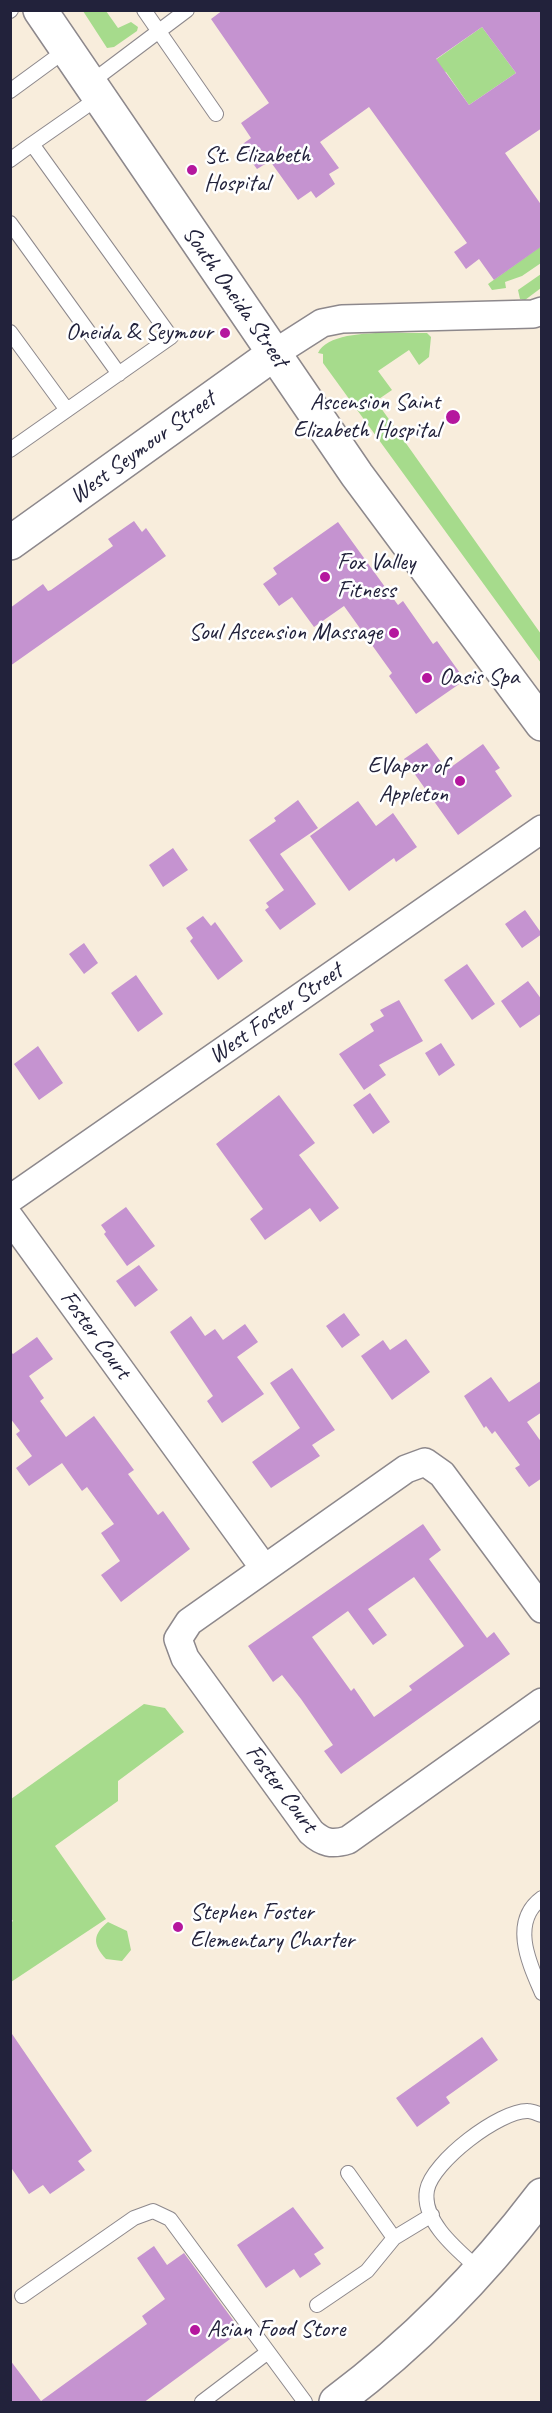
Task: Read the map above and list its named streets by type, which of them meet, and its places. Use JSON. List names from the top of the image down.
{
  "streets": {
    "main road": ["South Oneida Street", "West Seymour Street"],
    "street": ["West Foster Street", "Foster Court"]
  },
  "crossings": [
    ["South Oneida Street", "West Seymour Street"]
  ],
  "places": [
    "St. Elizabeth Hospital",
    "Oneida & Seymour",
    "Ascension Saint Elizabeth Hospital",
    "Fox Valley Fitness",
    "Soul Ascension Massage",
    "Oasis Spa",
    "EVapor of Appleton",
    "Stephen Foster Elementary Charter",
    "Asian Food Store"
  ]
}
